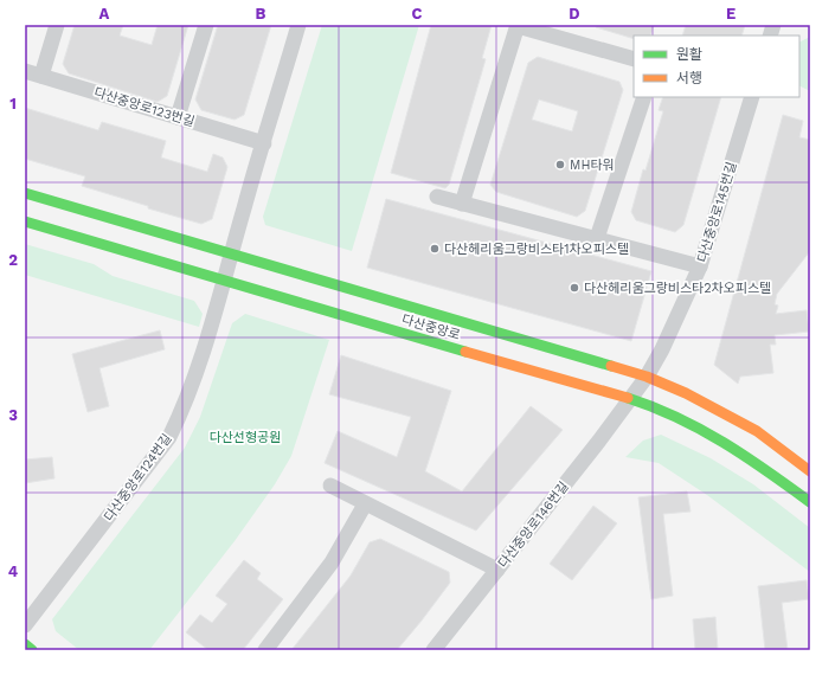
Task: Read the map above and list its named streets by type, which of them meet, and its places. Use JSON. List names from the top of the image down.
{
  "streets": {
    "street": [
      "다산중앙로123번길",
      "다산중앙로145번길",
      "다산중앙로",
      "다산중앙로124번길",
      "다산중앙로146번길"
    ]
  },
  "crossings": [
    ["다산중앙로145번길", "다산중앙로"],
    ["다산중앙로145번길", "다산중앙로146번길"],
    ["다산중앙로", "다산중앙로124번길"],
    ["다산중앙로", "다산중앙로146번길"]
  ],
  "parks": ["다산선형공원"],
  "places": ["MH타워", "다산헤리움그랑비스타1차오피스텔", "다산헤리움그랑비스타2차오피스텔"],
  "legend": ["원활", "서행"],
  "grid": {
    "columns": [
      "A",
      "B",
      "C",
      "D",
      "E"
    ],
    "rows": [
      "1",
      "2",
      "3",
      "4"
    ]
  }
}
